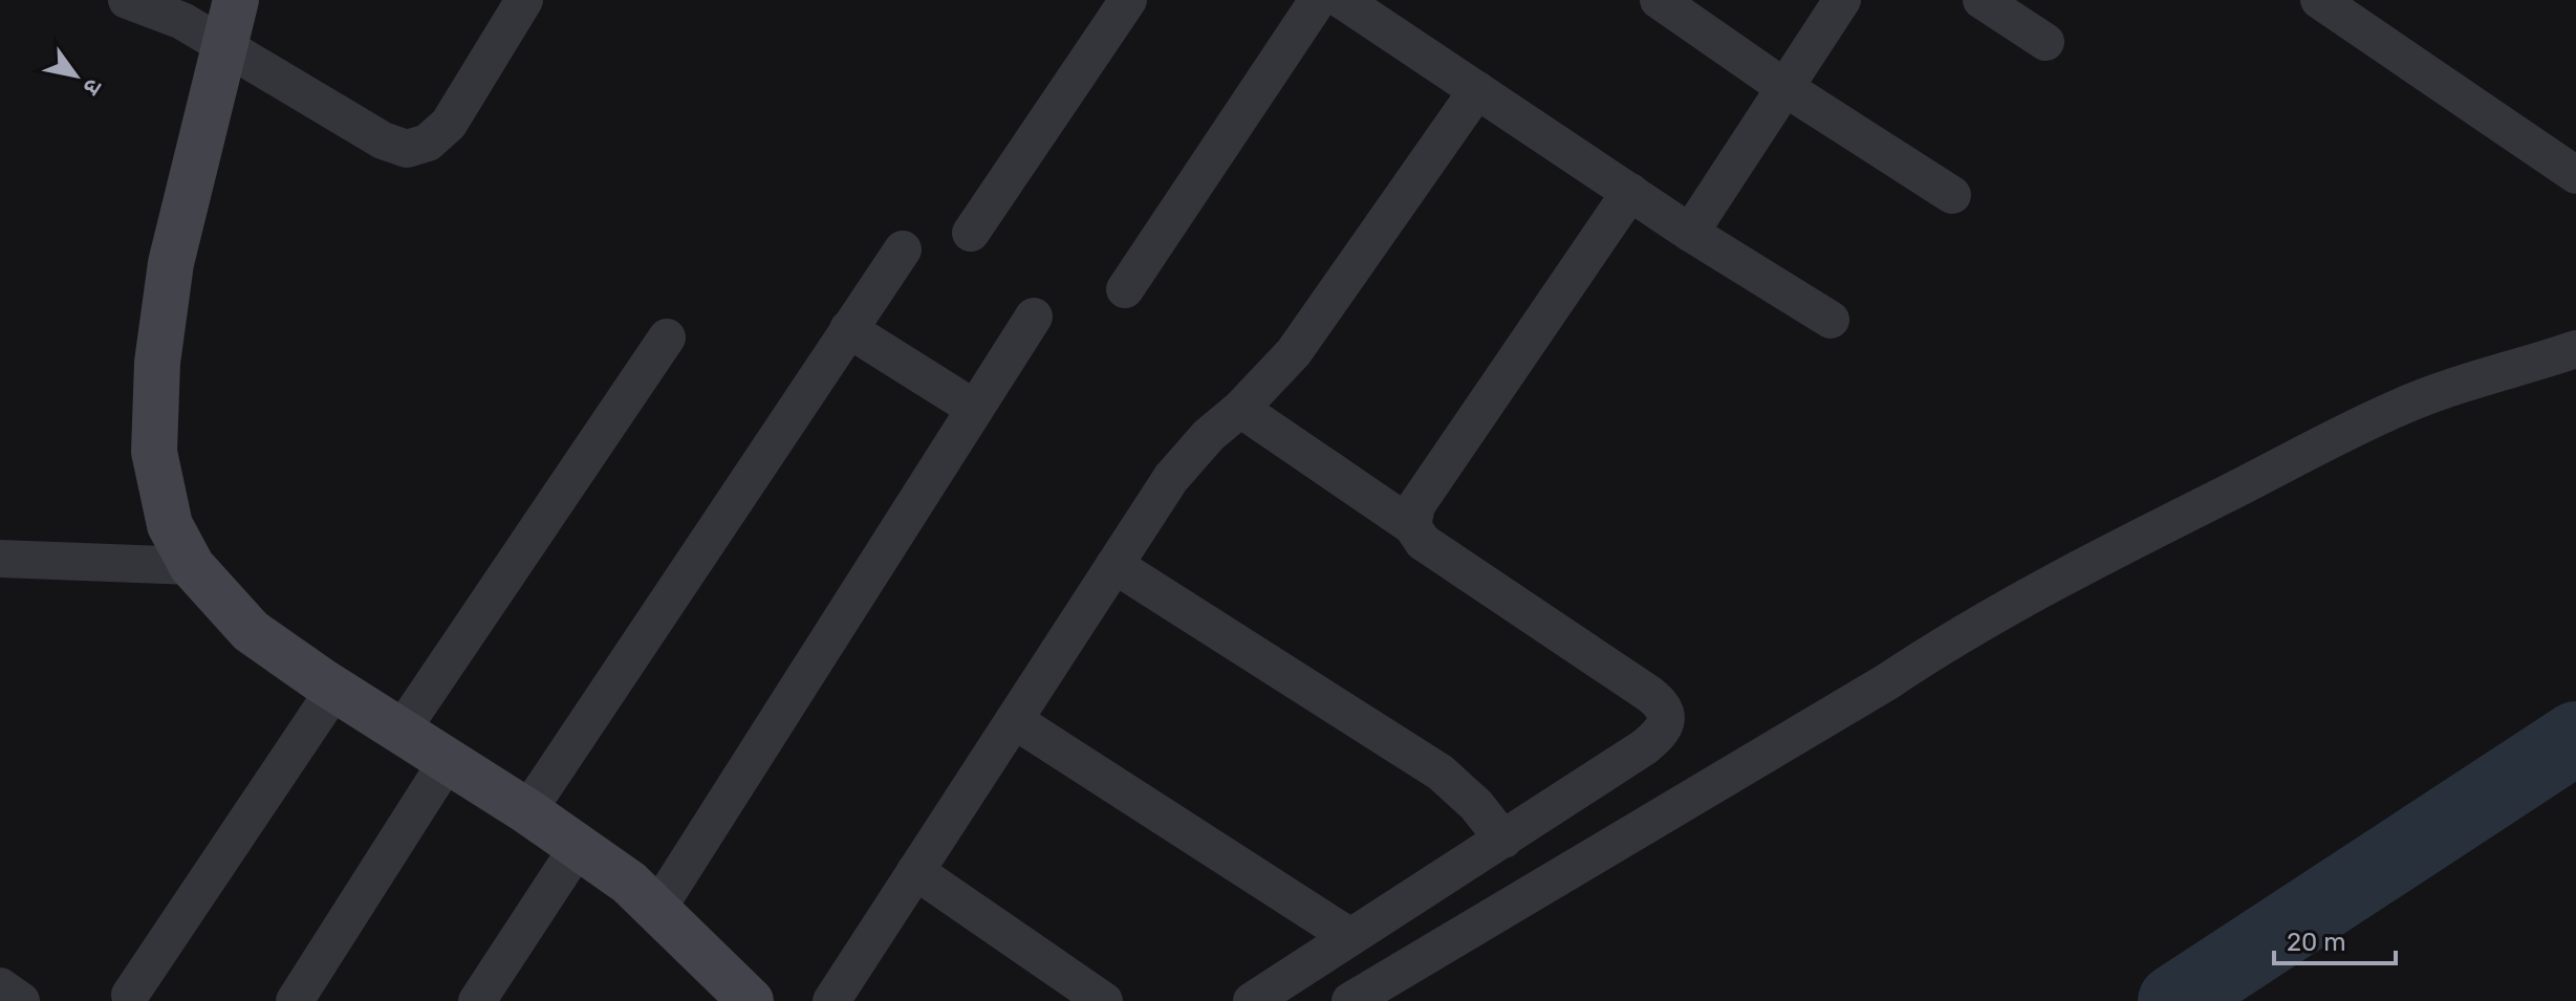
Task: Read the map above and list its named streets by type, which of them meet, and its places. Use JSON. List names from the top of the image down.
{
  "scale_bar": "20 m",
  "north": "bottom right"
}
